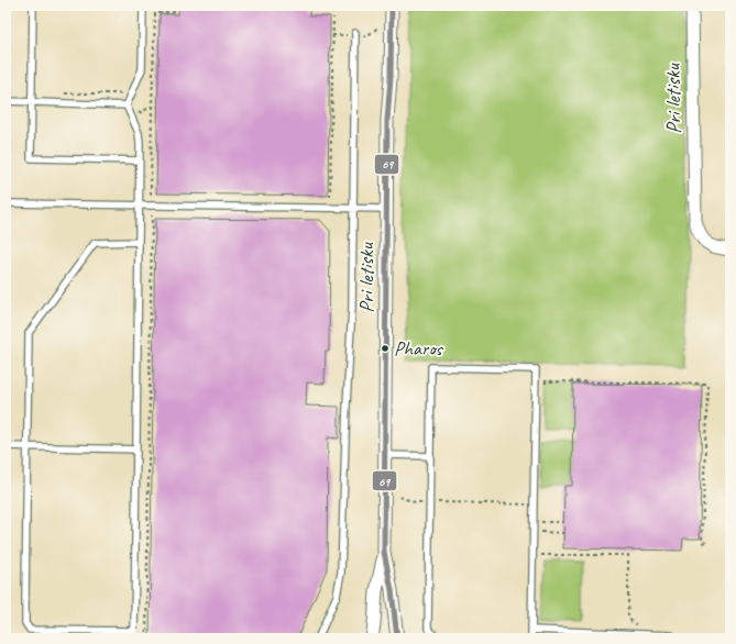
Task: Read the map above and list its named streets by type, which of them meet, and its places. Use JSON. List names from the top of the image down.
{
  "streets": {
    "street": ["Pri letisku"]
  },
  "places": ["Pharos"],
  "lines": ["transit line 69"]
}
